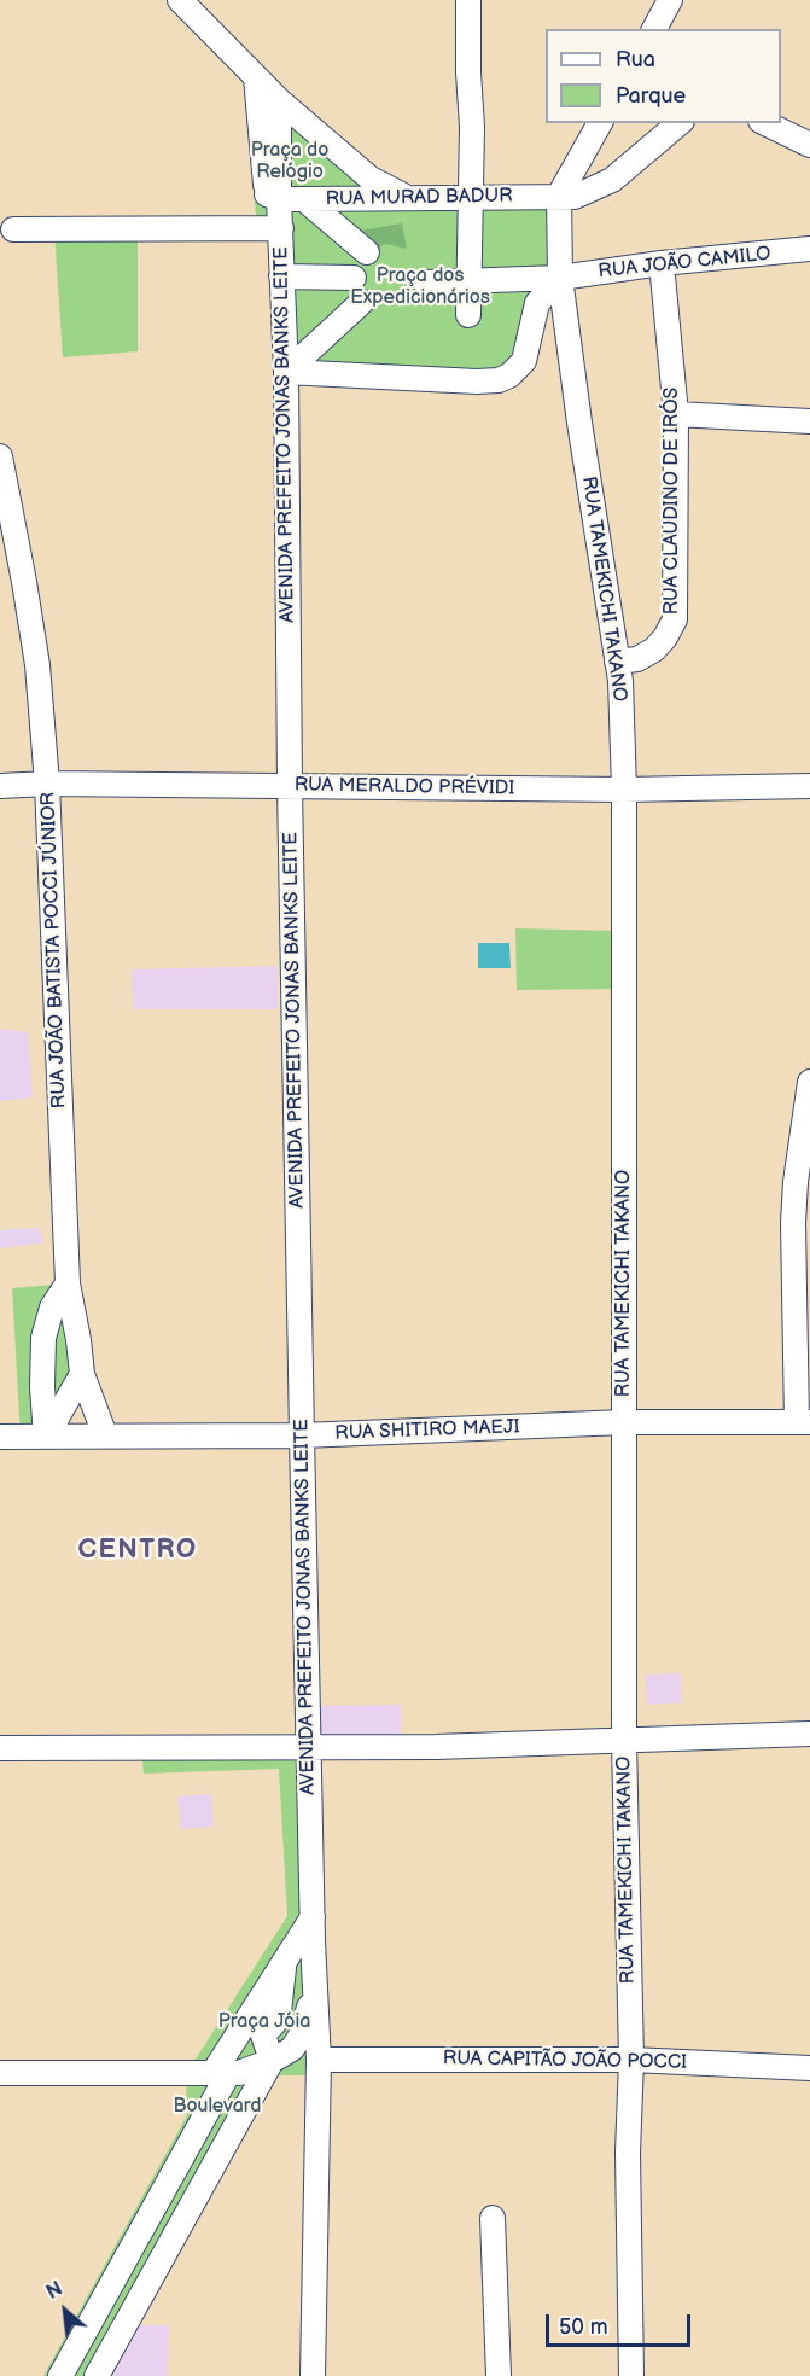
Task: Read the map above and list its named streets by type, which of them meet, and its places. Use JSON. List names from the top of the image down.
{
  "streets": {
    "street": [
      "RUA MURAD BADUR",
      "RUA JOÃO CAMILO",
      "AVENIDA PREFEITO JONAS BANKS LEITE",
      "RUA CLAUDINO DE IRÓS",
      "RUA TAMEKICHI TAKANO",
      "RUA MERALDO PRÉVIDI",
      "RUA JOÃO BATISTA POCCI JÚNIOR",
      "RUA SHITIRO MAEJI",
      "RUA CAPITÃO JOÃO POCCI"
    ]
  },
  "crossings": [
    ["RUA MURAD BADUR", "AVENIDA PREFEITO JONAS BANKS LEITE"],
    ["RUA MURAD BADUR", "RUA TAMEKICHI TAKANO"],
    ["RUA JOÃO CAMILO", "RUA CLAUDINO DE IRÓS"],
    ["RUA JOÃO CAMILO", "RUA TAMEKICHI TAKANO"],
    ["AVENIDA PREFEITO JONAS BANKS LEITE", "RUA MERALDO PRÉVIDI"],
    ["AVENIDA PREFEITO JONAS BANKS LEITE", "RUA SHITIRO MAEJI"],
    ["AVENIDA PREFEITO JONAS BANKS LEITE", "RUA CAPITÃO JOÃO POCCI"],
    ["RUA CLAUDINO DE IRÓS", "RUA TAMEKICHI TAKANO"],
    ["RUA TAMEKICHI TAKANO", "RUA MERALDO PRÉVIDI"],
    ["RUA TAMEKICHI TAKANO", "RUA SHITIRO MAEJI"],
    ["RUA TAMEKICHI TAKANO", "RUA CAPITÃO JOÃO POCCI"],
    ["RUA MERALDO PRÉVIDI", "RUA JOÃO BATISTA POCCI JÚNIOR"],
    ["RUA JOÃO BATISTA POCCI JÚNIOR", "RUA SHITIRO MAEJI"]
  ],
  "districts": ["CENTRO"],
  "parks": [
    "Praça do Relógio",
    "Praça dos Expedicionários",
    "Praça Jóia",
    "Boulevard"
  ],
  "legend": ["Rua", "Parque"],
  "scale_bar": "50 m",
  "north": "top left"
}
